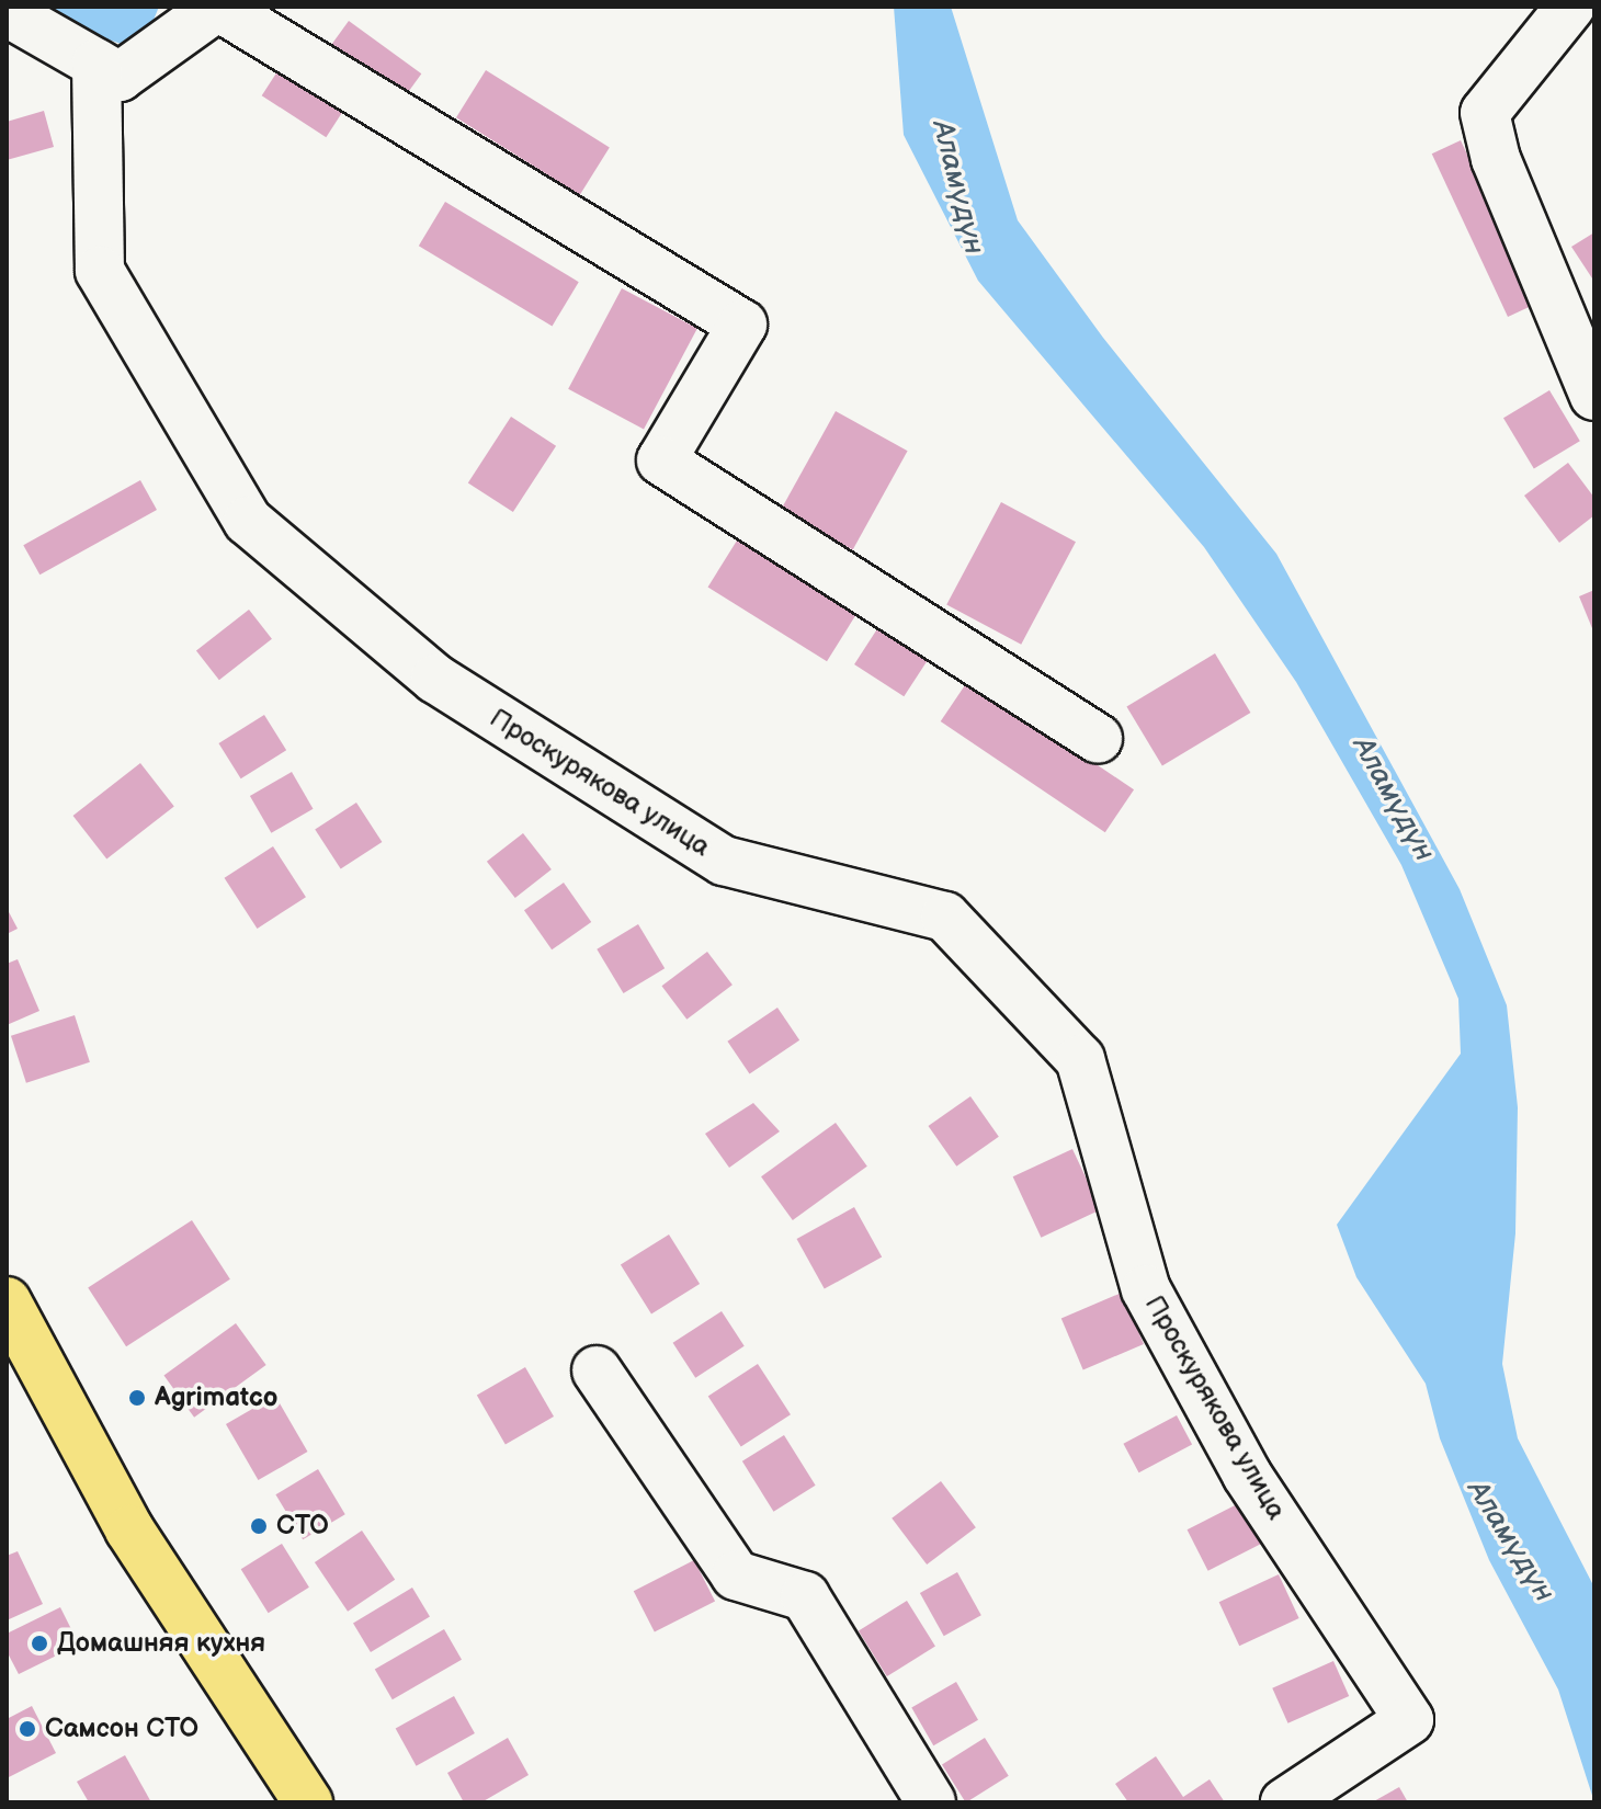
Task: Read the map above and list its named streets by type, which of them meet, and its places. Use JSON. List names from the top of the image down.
{
  "streets": {
    "street": ["Проскурякова улица"]
  },
  "water": ["Аламүдүн"],
  "places": [
    "Agrimatco",
    "СТО",
    "Домашняя кухня",
    "Самсон СТО"
  ]
}
